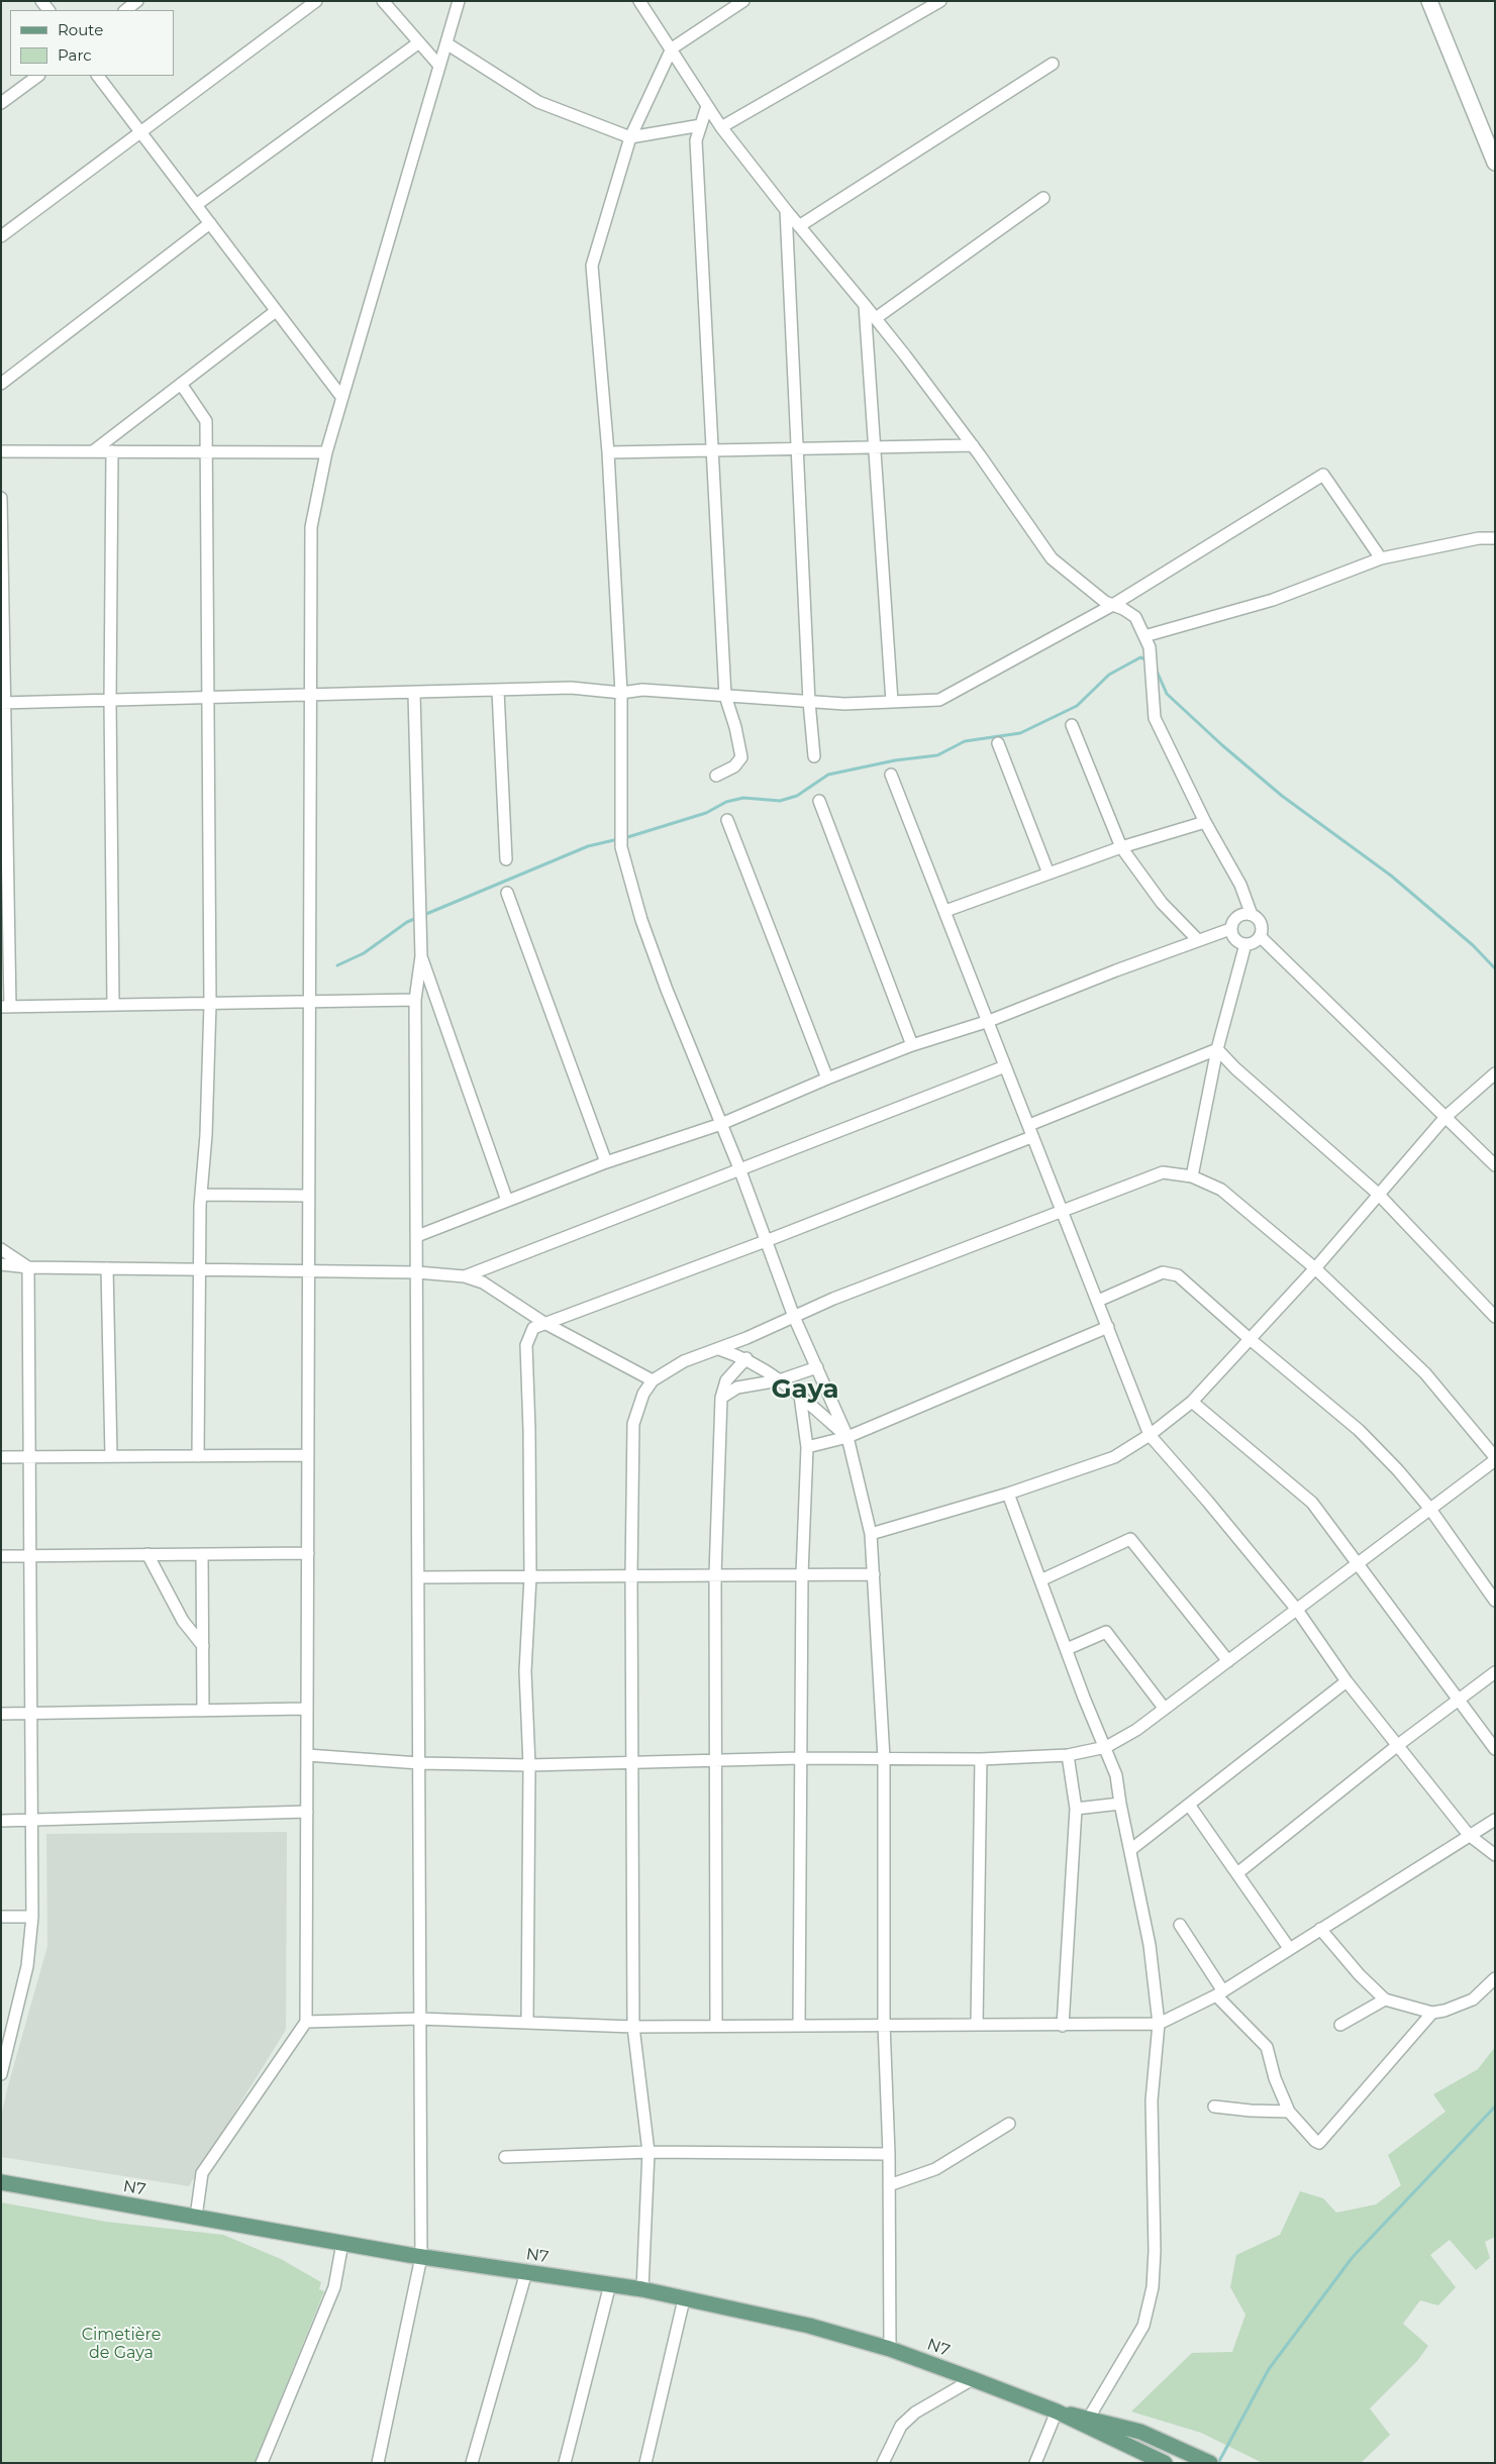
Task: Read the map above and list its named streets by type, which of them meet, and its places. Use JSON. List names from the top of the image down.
{
  "streets": {
    "main road": ["N7"]
  },
  "districts": ["Gaya"],
  "parks": ["Cimetière de Gaya"],
  "legend": ["Route", "Parc"]
}
